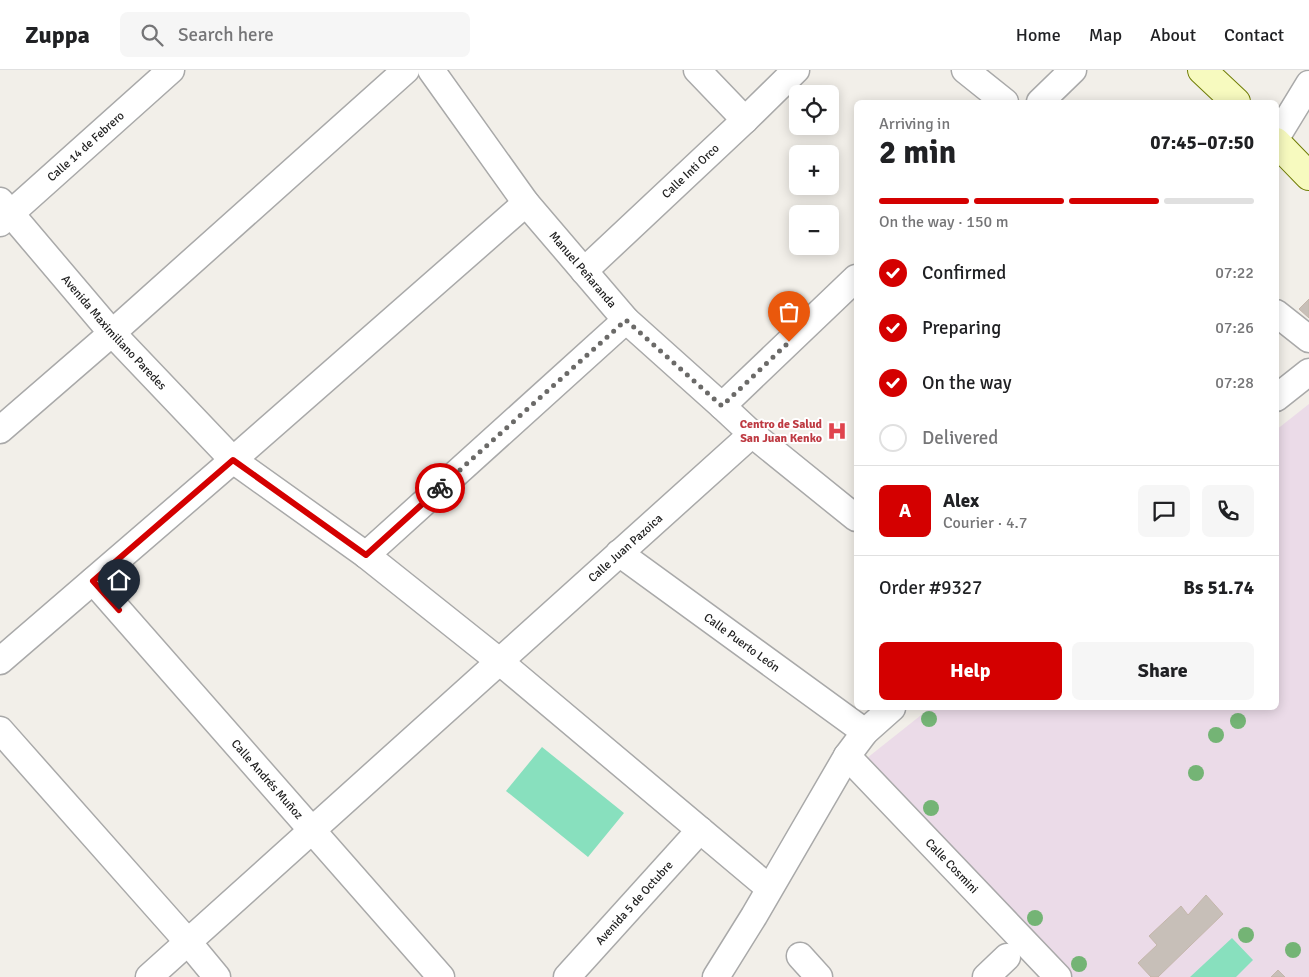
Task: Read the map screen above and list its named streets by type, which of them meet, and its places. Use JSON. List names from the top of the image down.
{
  "streets": {
    "street": [
      "Calle 14 de Febrero",
      "Calle Inti Orco",
      "Manuel Peñaranda",
      "Avenida Maximiliano Paredes",
      "Calle Juan Pazoica",
      "Calle Puerto León",
      "Calle Andrés Muñoz",
      "Calle Cosmini",
      "Avenida 5 de Octubre"
    ]
  },
  "crossings": [
    ["Calle 14 de Febrero", "Avenida Maximiliano Paredes"],
    ["Calle Inti Orco", "Manuel Peñaranda"],
    ["Manuel Peñaranda", "Calle Juan Pazoica"],
    ["Avenida Maximiliano Paredes", "Calle Juan Pazoica"],
    ["Avenida Maximiliano Paredes", "Avenida 5 de Octubre"],
    ["Calle Juan Pazoica", "Calle Puerto León"],
    ["Calle Juan Pazoica", "Calle Andrés Muñoz"]
  ],
  "places": {
    "hospital": ["Centro de Salud San Juan Kenko"]
  },
  "page": {
    "header": "Zuppa",
    "search": "Search here",
    "nav": [
      "Home",
      "Map",
      "About",
      "Contact"
    ],
    "map_buttons": ["+", "−"],
    "heading": ["2 min", "Arriving in", "07:45–07:50"],
    "panel": [
      "Alex",
      "Courier · 4.7",
      "Order #9327",
      "Bs 51.74"
    ],
    "bar": "On the way · 150 m",
    "list": [
      ["Confirmed", "07:22"],
      ["Preparing", "07:26"],
      ["On the way", "07:28"],
      "Delivered"
    ],
    "round": "A",
    "buttons": ["Help", "Share"]
  }
}
